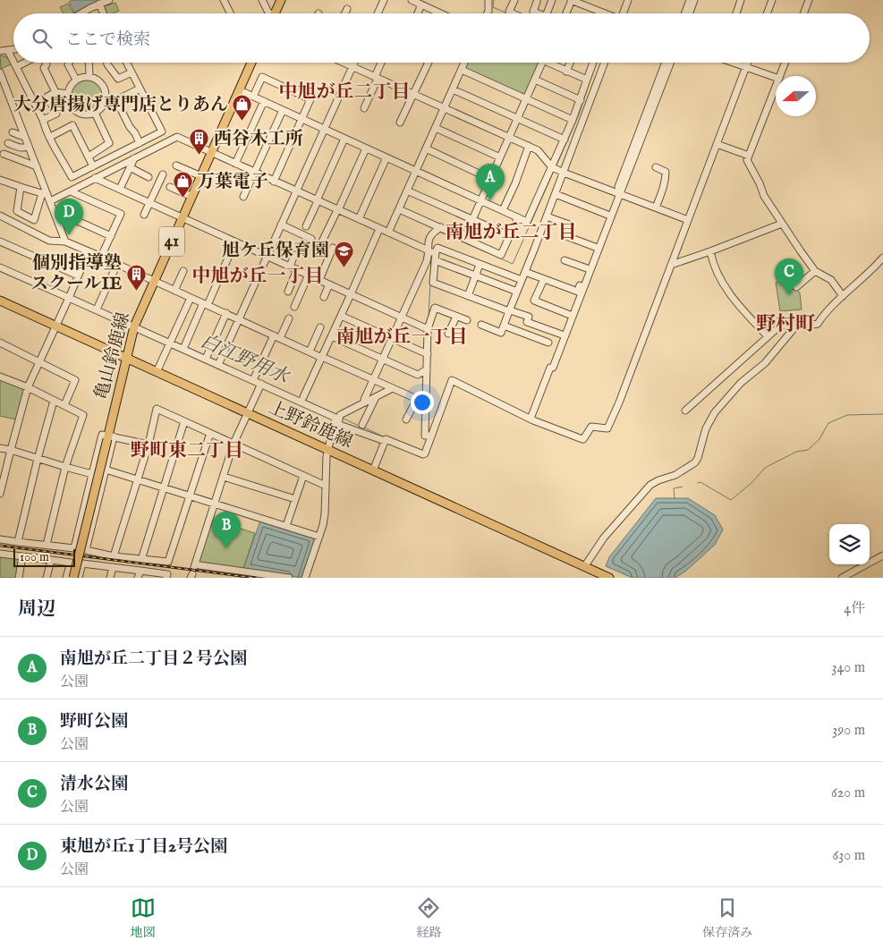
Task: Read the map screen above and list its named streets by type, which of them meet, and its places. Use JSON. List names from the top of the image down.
{
  "streets": {
    "main road": ["41", "亀山鈴鹿線", "上野鈴鹿線"]
  },
  "crossings": [
    ["亀山鈴鹿線", "上野鈴鹿線"]
  ],
  "districts": [
    "中旭が丘二丁目",
    "南旭が丘二丁目",
    "中旭が丘一丁目",
    "野村町",
    "南旭が丘一丁目",
    "野町東二丁目"
  ],
  "water": ["白江野用水"],
  "places": {
    "shop": ["大分唐揚げ専門店とりあん", "万葉電子"],
    "building": ["西谷木工所", "個別指導塾 スクールIE"],
    "school or university": ["旭ケ丘保育園"]
  },
  "scale_bar": "100 m",
  "north": "left",
  "page": {
    "search": "ここで検索",
    "pins": [
      "A",
      "D",
      "C",
      "B"
    ],
    "scale": "100 m",
    "heading": ["周辺", "4件"],
    "list": [
      {
        "mark": "A",
        "name": "南旭が丘二丁目２号公園",
        "note": "公園",
        "value": "340 m"
      },
      {
        "mark": "B",
        "name": "野町公園",
        "note": "公園",
        "value": "390 m"
      },
      {
        "mark": "C",
        "name": "清水公園",
        "note": "公園",
        "value": "620 m"
      },
      {
        "mark": "D",
        "name": "東旭が丘1丁目2号公園",
        "note": "公園",
        "value": "630 m"
      }
    ],
    "nav": ["地図", "経路", "保存済み"]
  }
}
